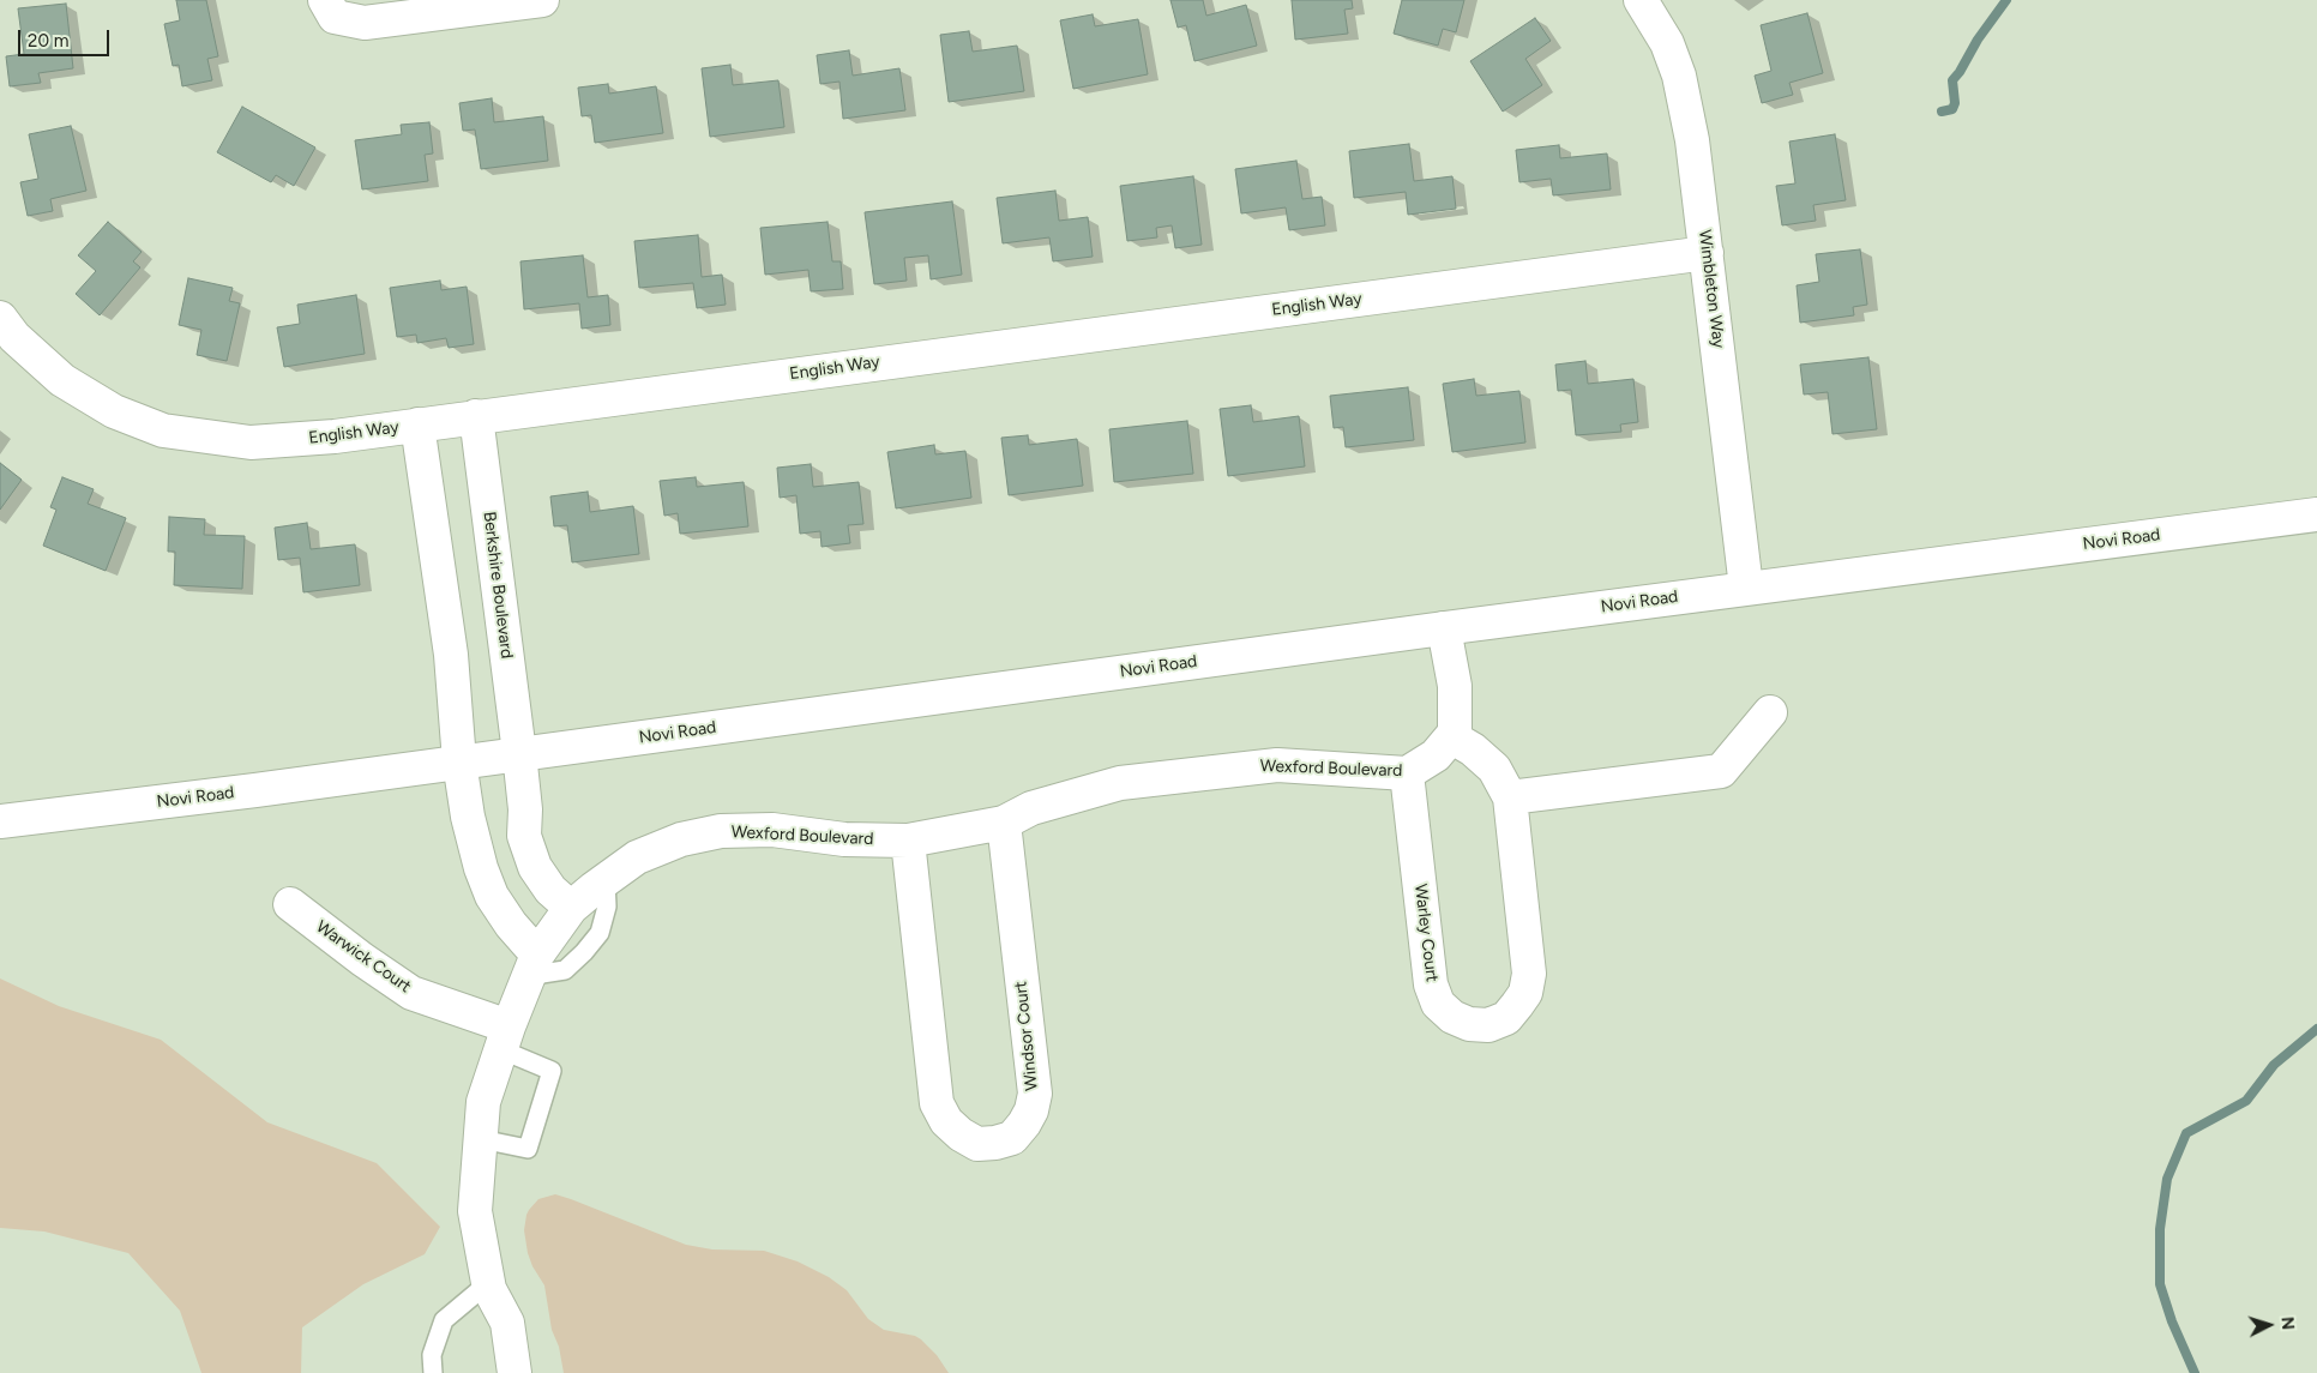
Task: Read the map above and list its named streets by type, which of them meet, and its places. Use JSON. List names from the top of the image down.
{
  "streets": {
    "street": [
      "Wimbleton Way",
      "English Way",
      "Novi Road",
      "Berkshire Boulevard",
      "Wexford Boulevard",
      "Warley Court",
      "Warwick Court",
      "Windsor Court"
    ]
  },
  "crossings": [
    ["Wimbleton Way", "English Way"],
    ["Wimbleton Way", "Novi Road"],
    ["English Way", "Berkshire Boulevard"],
    ["Novi Road", "Berkshire Boulevard"],
    ["Berkshire Boulevard", "Wexford Boulevard"],
    ["Wexford Boulevard", "Warley Court"],
    ["Wexford Boulevard", "Warwick Court"],
    ["Wexford Boulevard", "Windsor Court"]
  ],
  "scale_bar": "20 m",
  "north": "right"
}
